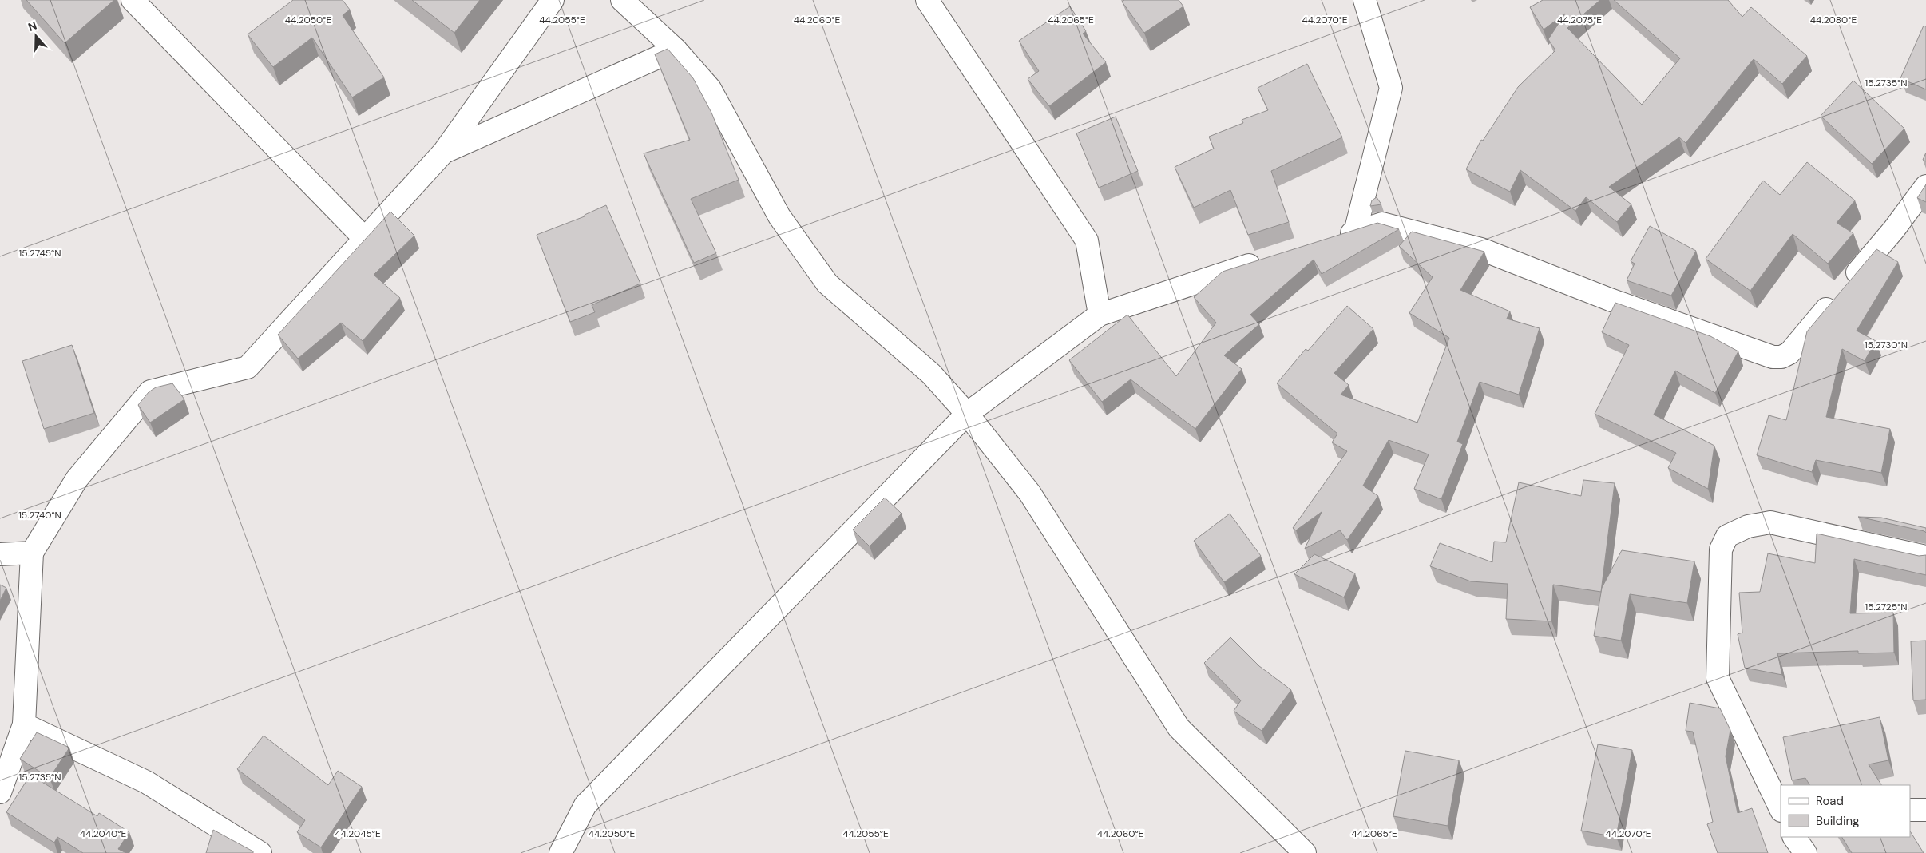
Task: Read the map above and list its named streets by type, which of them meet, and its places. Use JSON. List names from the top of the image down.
{
  "legend": ["Road", "Building"],
  "north": "top",
  "coordinates": [
    "44.2065°E",
    "44.2075°E",
    "44.2050°E",
    "44.2055°E",
    "44.2060°E",
    "44.2070°E",
    "44.2080°E",
    "15.2735°N",
    "15.2745°N",
    "15.2730°N",
    "15.2740°N",
    "15.2725°N",
    "44.2040°E",
    "44.2045°E"
  ]
}
